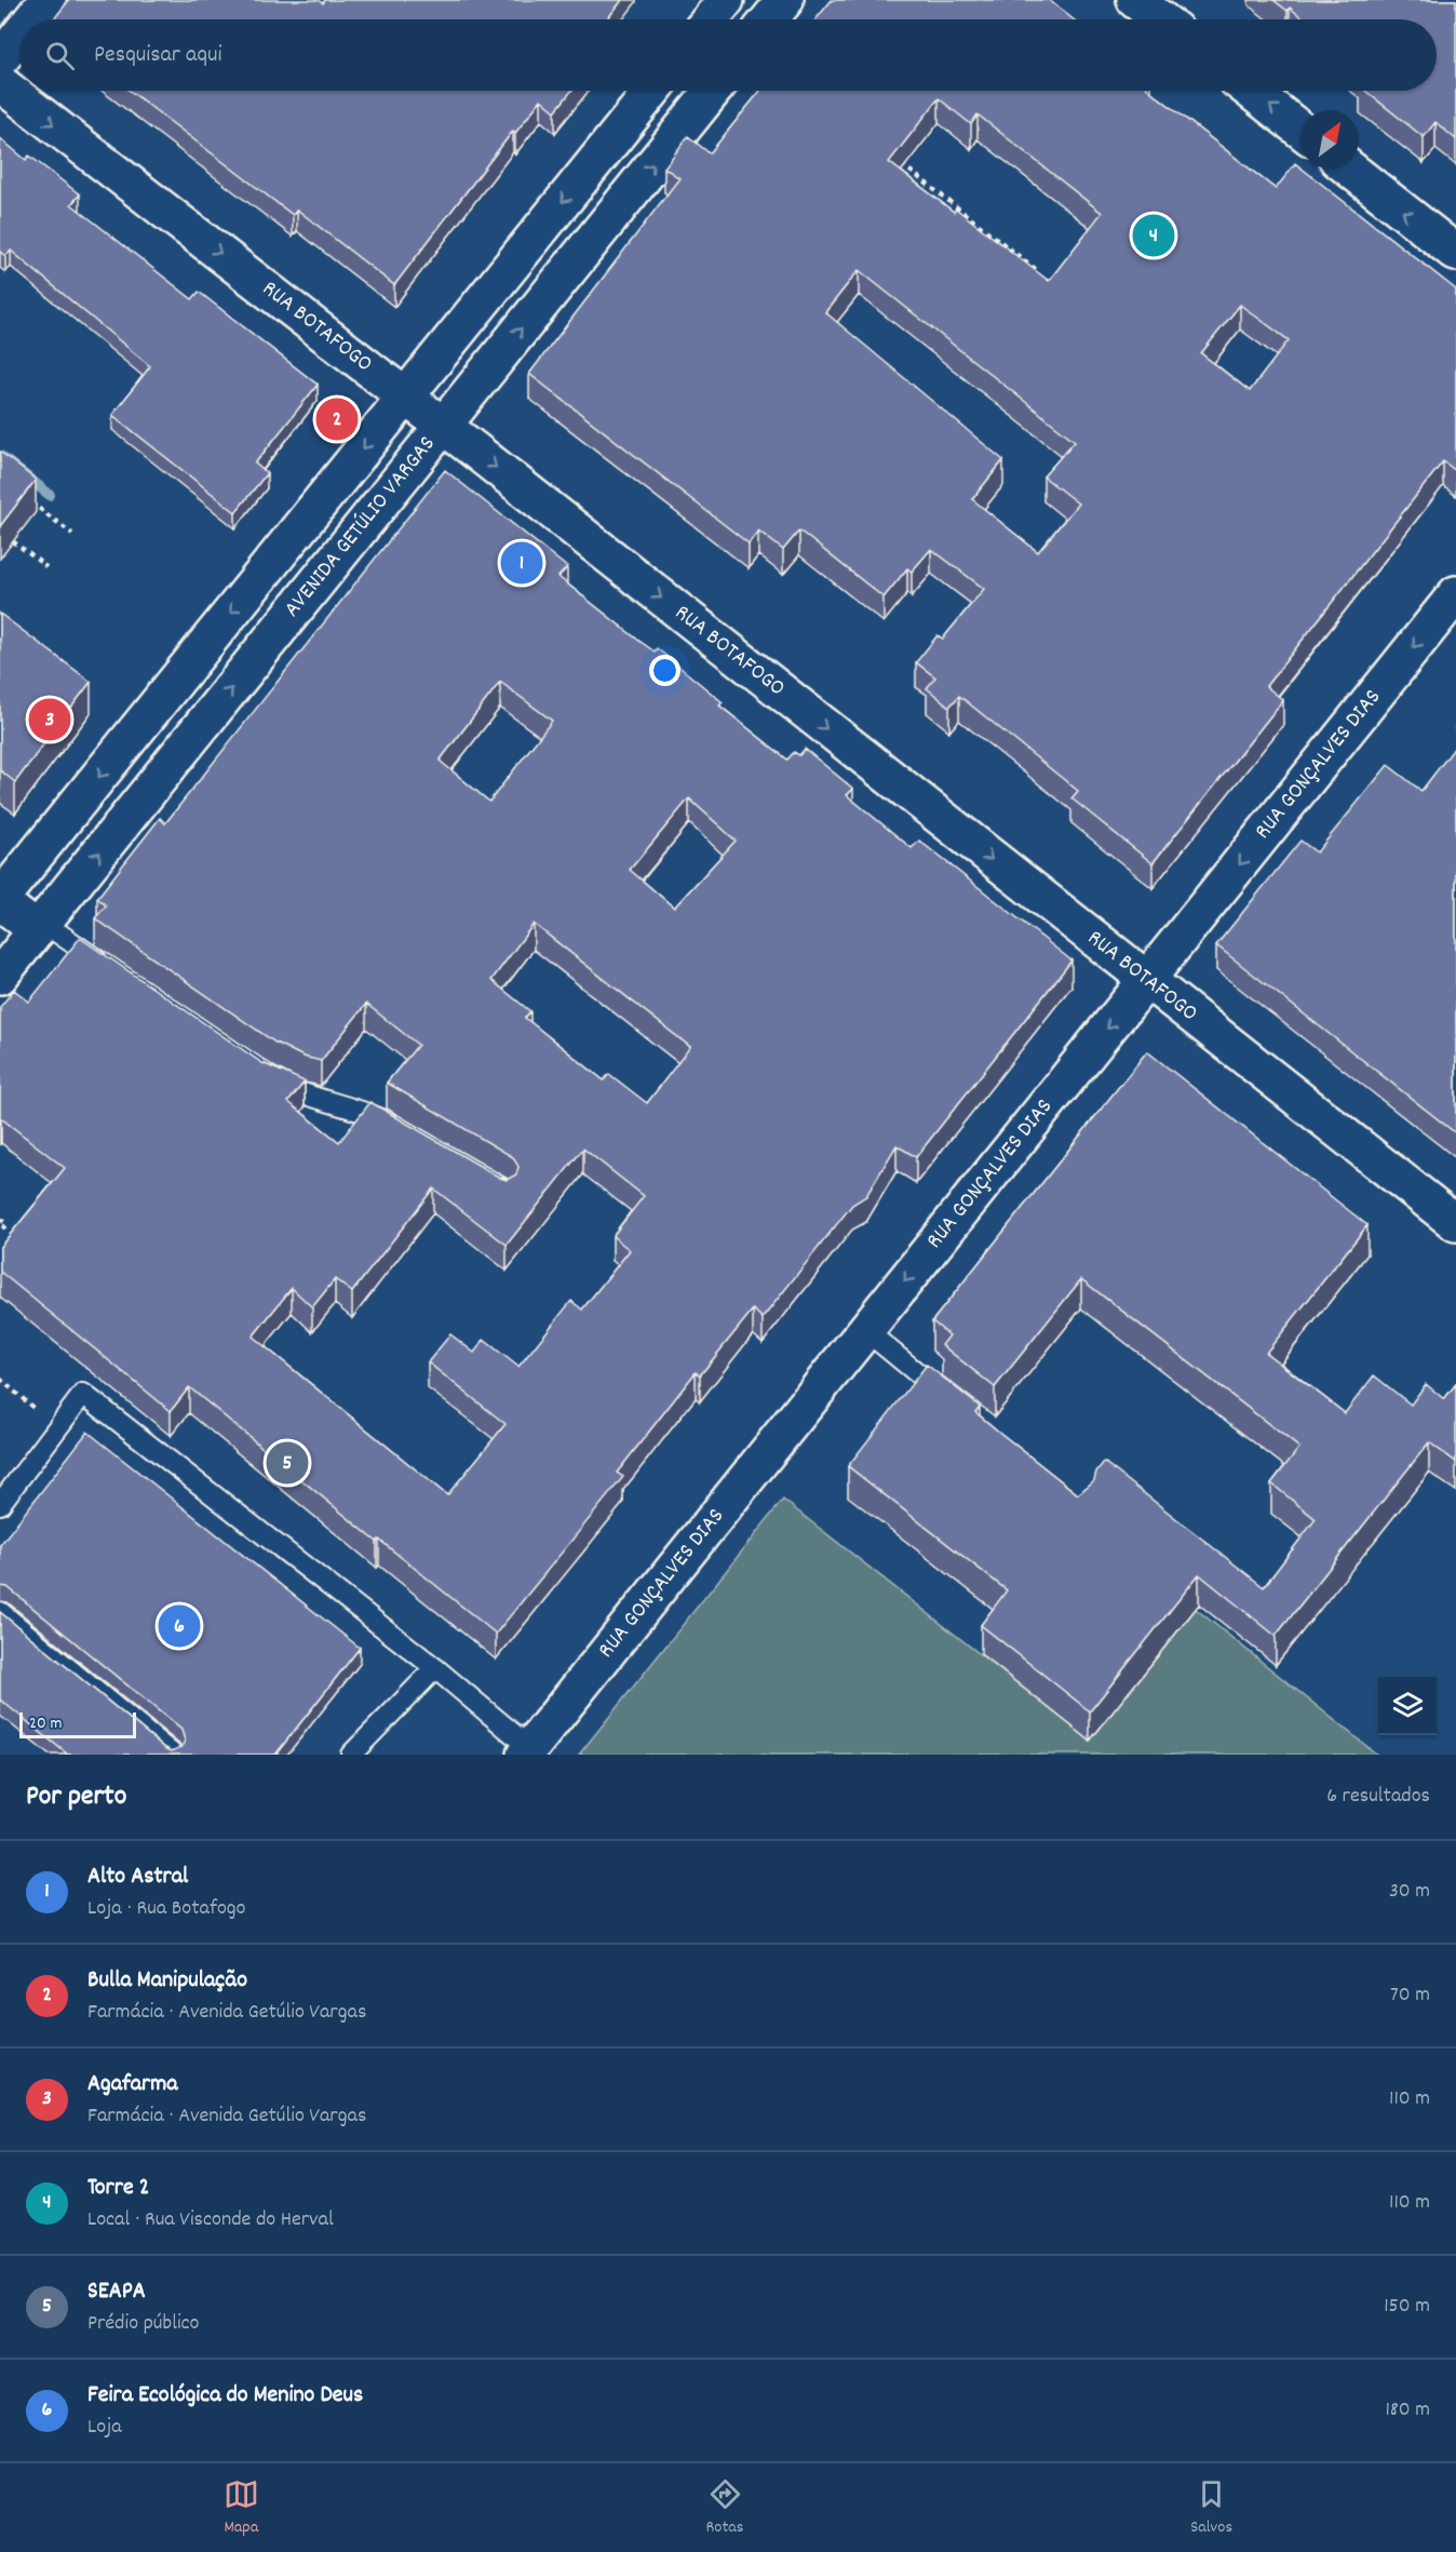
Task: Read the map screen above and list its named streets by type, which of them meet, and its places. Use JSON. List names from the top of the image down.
{
  "streets": {
    "street": ["RUA BOTAFOGO", "AVENIDA GETÚLIO VARGAS", "RUA GONÇALVES DIAS"]
  },
  "crossings": [
    ["RUA BOTAFOGO", "AVENIDA GETÚLIO VARGAS"],
    ["RUA BOTAFOGO", "RUA GONÇALVES DIAS"]
  ],
  "one_way": ["RUA BOTAFOGO", "RUA GONÇALVES DIAS"],
  "scale_bar": "20 m",
  "north": "top right",
  "page": {
    "search": "Pesquisar aqui",
    "pins": [
      "4",
      "2",
      "1",
      "3",
      "5",
      "6"
    ],
    "scale": "20 m",
    "heading": ["Por perto", "6 resultados"],
    "list": [
      {
        "mark": "1",
        "name": "Alto Astral",
        "note": "Loja · Rua Botafogo",
        "value": "30 m"
      },
      {
        "mark": "2",
        "name": "Bulla Manipulação",
        "note": "Farmácia · Avenida Getúlio Vargas",
        "value": "70 m"
      },
      {
        "mark": "3",
        "name": "Agafarma",
        "note": "Farmácia · Avenida Getúlio Vargas",
        "value": "110 m"
      },
      {
        "mark": "4",
        "name": "Torre 2",
        "note": "Local · Rua Visconde do Herval",
        "value": "110 m"
      },
      {
        "mark": "5",
        "name": "SEAPA",
        "note": "Prédio público",
        "value": "150 m"
      },
      {
        "mark": "6",
        "name": "Feira Ecológica do Menino Deus",
        "note": "Loja",
        "value": "180 m"
      }
    ],
    "nav": ["Mapa", "Rotas", "Salvos"]
  }
}
